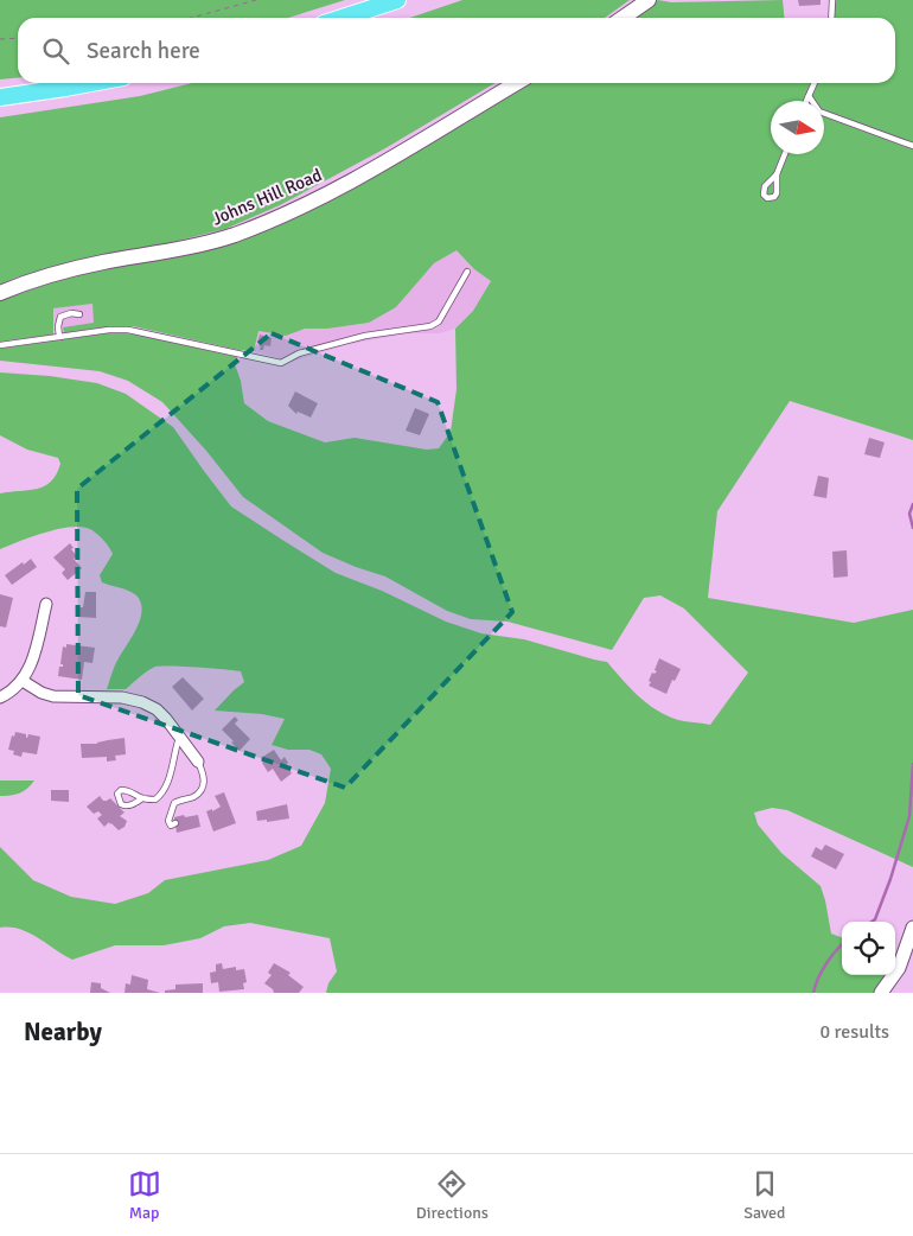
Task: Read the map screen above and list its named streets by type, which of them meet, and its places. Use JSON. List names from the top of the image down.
{
  "streets": {
    "main road": ["Johns Hill Road"]
  },
  "north": "right",
  "page": {
    "search": "Search here",
    "heading": ["Nearby", "0 results"],
    "nav": ["Map", "Directions", "Saved"]
  }
}
